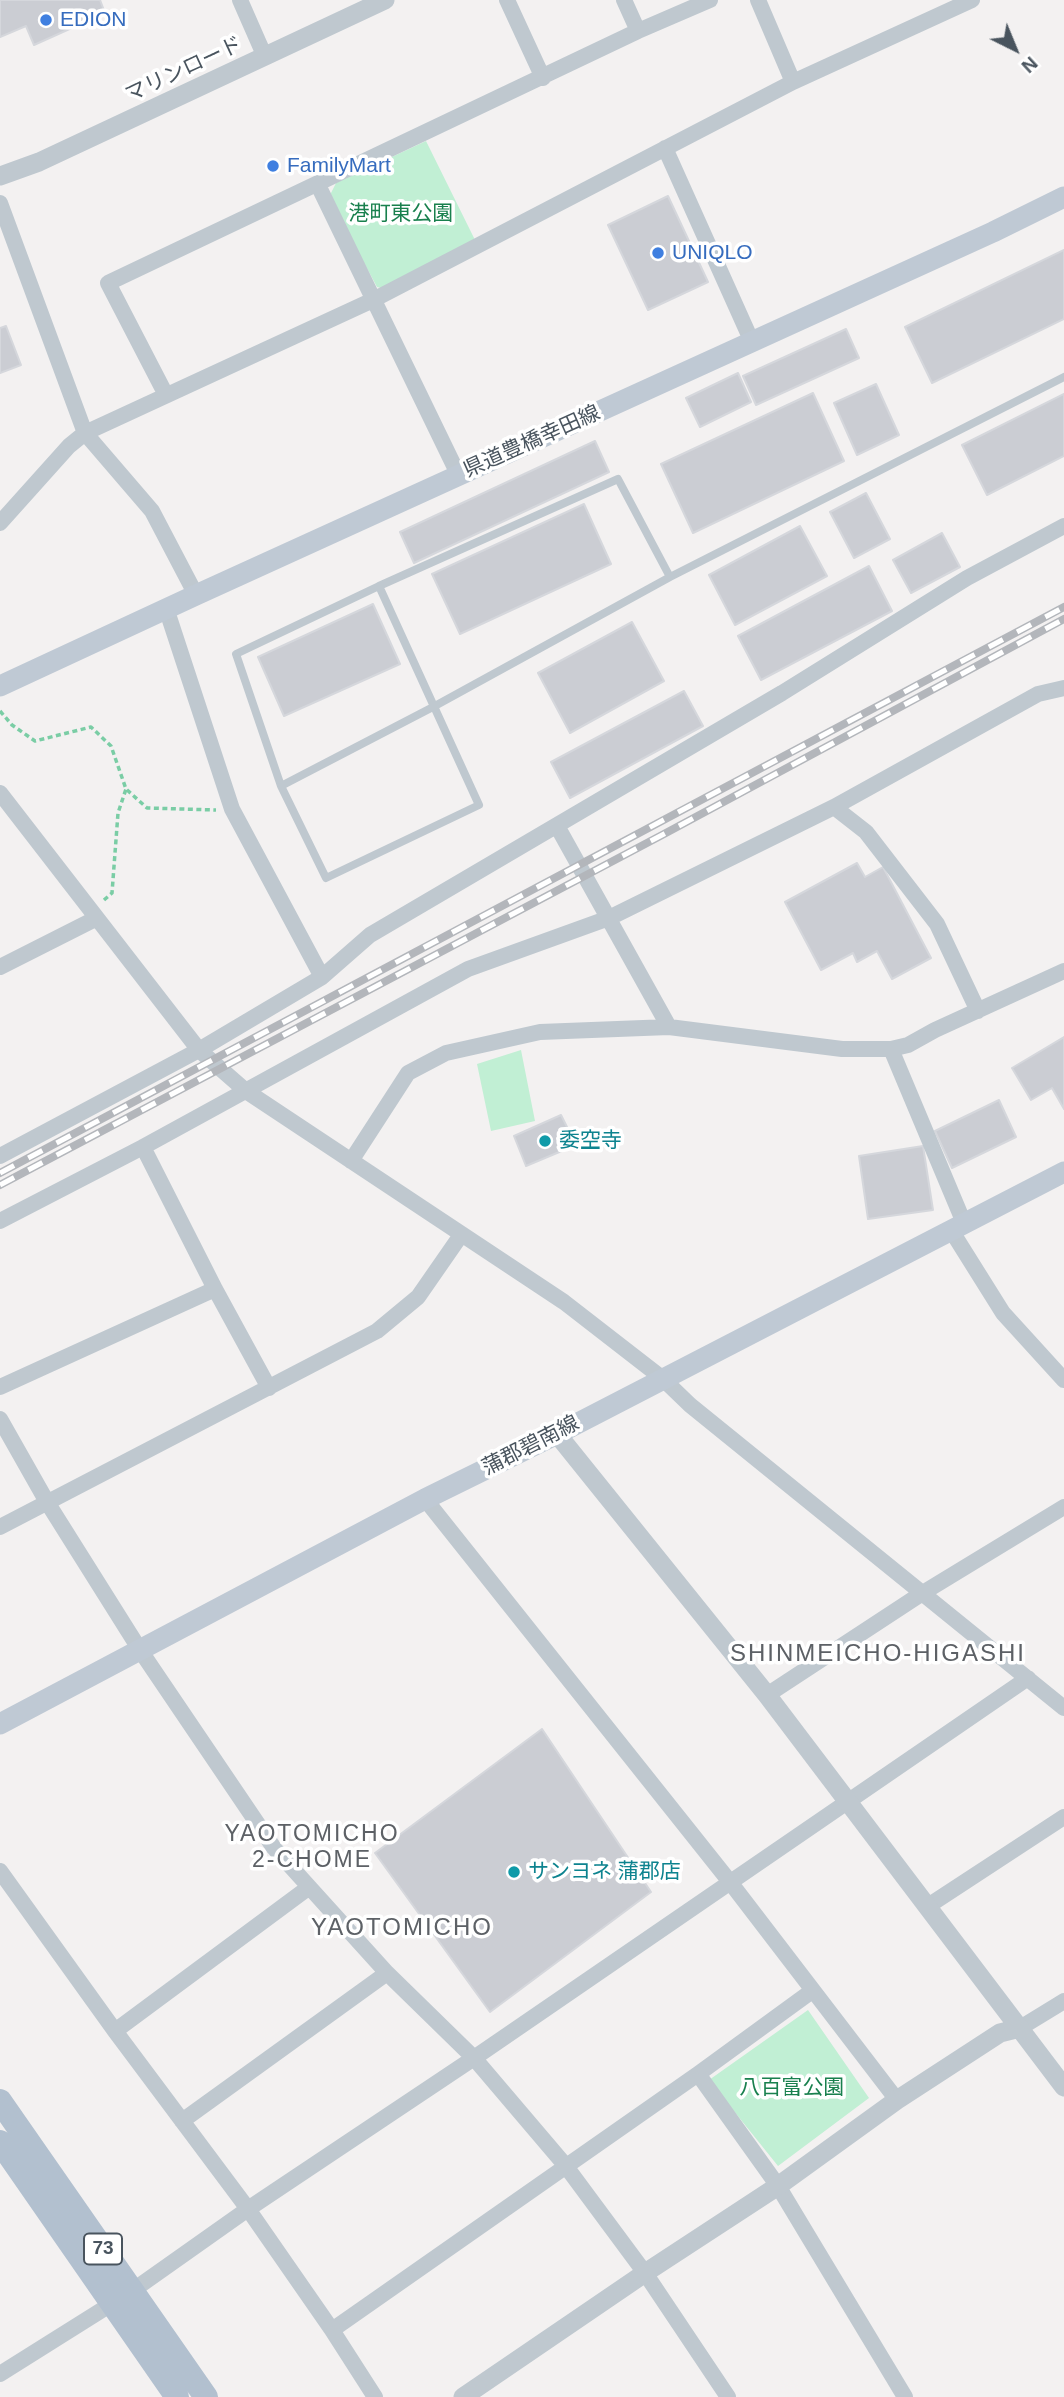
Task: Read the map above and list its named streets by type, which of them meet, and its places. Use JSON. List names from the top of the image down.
{
  "streets": {
    "main road": ["県道豊橋幸田線", "蒲郡碧南線", "73"],
    "street": ["マリンロード"]
  },
  "districts": ["SHINMEICHO-HIGASHI", "YAOTOMICHO 2-CHOME", "YAOTOMICHO"],
  "parks": ["港町東公園", "八百富公園"],
  "places": [
    "EDION",
    "FamilyMart",
    "UNIQLO",
    "委空寺",
    "サンヨネ 蒲郡店"
  ],
  "north": "bottom right"
}
